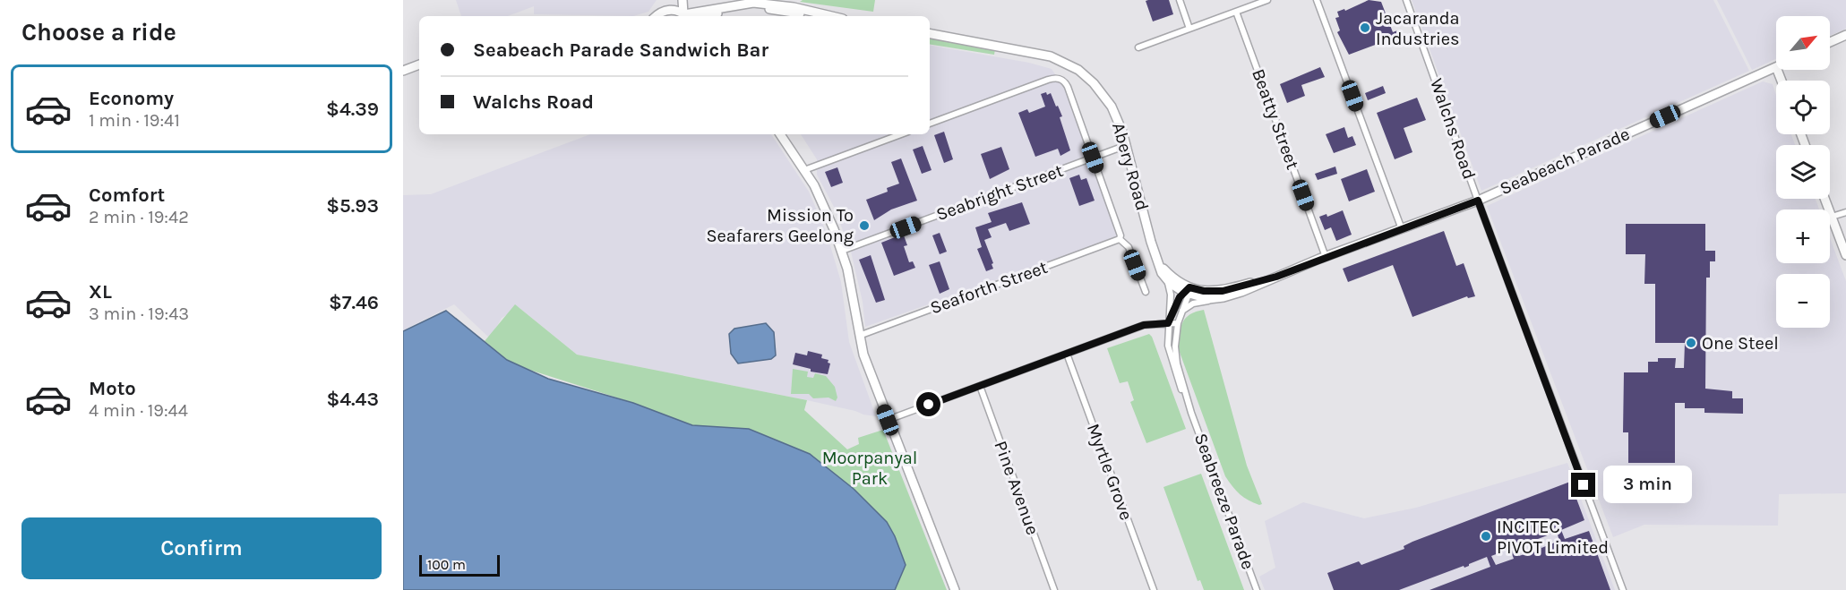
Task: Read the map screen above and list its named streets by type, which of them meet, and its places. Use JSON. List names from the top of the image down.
{
  "streets": {
    "main road": ["Seabeach Parade", "Abery Road"],
    "street": [
      "Beatty Street",
      "Walchs Road",
      "Seabright Street",
      "Seaforth Street",
      "Myrtle Grove",
      "Pine Avenue",
      "Seabreeze Parade"
    ]
  },
  "crossings": [
    ["Beatty Street", "Seabeach Parade"],
    ["Walchs Road", "Seabeach Parade"],
    ["Seabeach Parade", "Abery Road"],
    ["Seabeach Parade", "Seabreeze Parade"],
    ["Abery Road", "Seabright Street"],
    ["Abery Road", "Seabreeze Parade"]
  ],
  "parks": ["Moorpanyal Park"],
  "places": [
    "Jacaranda Industries",
    "Mission To Seafarers Geelong",
    "One Steel",
    "INCITEC PIVOT Limited"
  ],
  "scale_bar": "100 m",
  "north": "top right",
  "page": {
    "heading": "Choose a ride",
    "map_buttons": ["+", "−"],
    "banner": ["Seabeach Parade Sandwich Bar", "Walchs Road"],
    "list": [
      {
        "name": "Economy",
        "note": "1 min · 19:41",
        "value": "$4.39"
      },
      {
        "name": "Comfort",
        "note": "2 min · 19:42",
        "value": "$5.93"
      },
      {
        "name": "XL",
        "note": "3 min · 19:43",
        "value": "$7.46"
      },
      {
        "name": "Moto",
        "note": "4 min · 19:44",
        "value": "$4.43"
      }
    ],
    "bubble": "3 min",
    "buttons": "Confirm",
    "scale": "100 m"
  }
}
